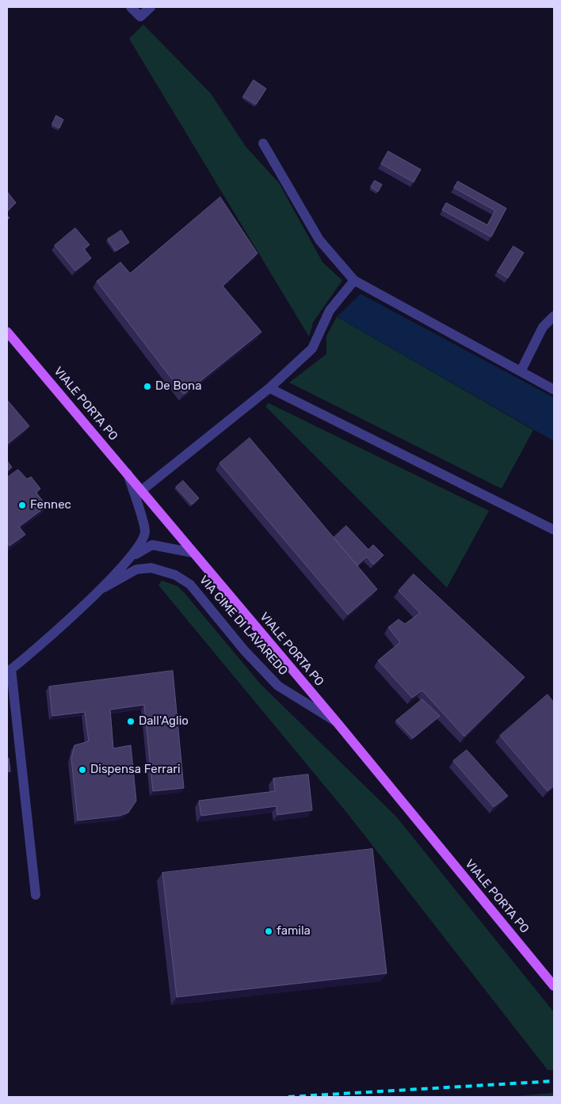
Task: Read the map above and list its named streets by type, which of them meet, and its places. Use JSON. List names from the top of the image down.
{
  "streets": {
    "main road": ["VIALE PORTA PO"],
    "street": ["VIA CIME DI LAVAREDO"]
  },
  "crossings": [
    ["VIALE PORTA PO", "VIA CIME DI LAVAREDO"]
  ],
  "places": [
    "De Bona",
    "Fennec",
    "Dall'Aglio",
    "Dispensa Ferrari",
    "famila"
  ]
}
